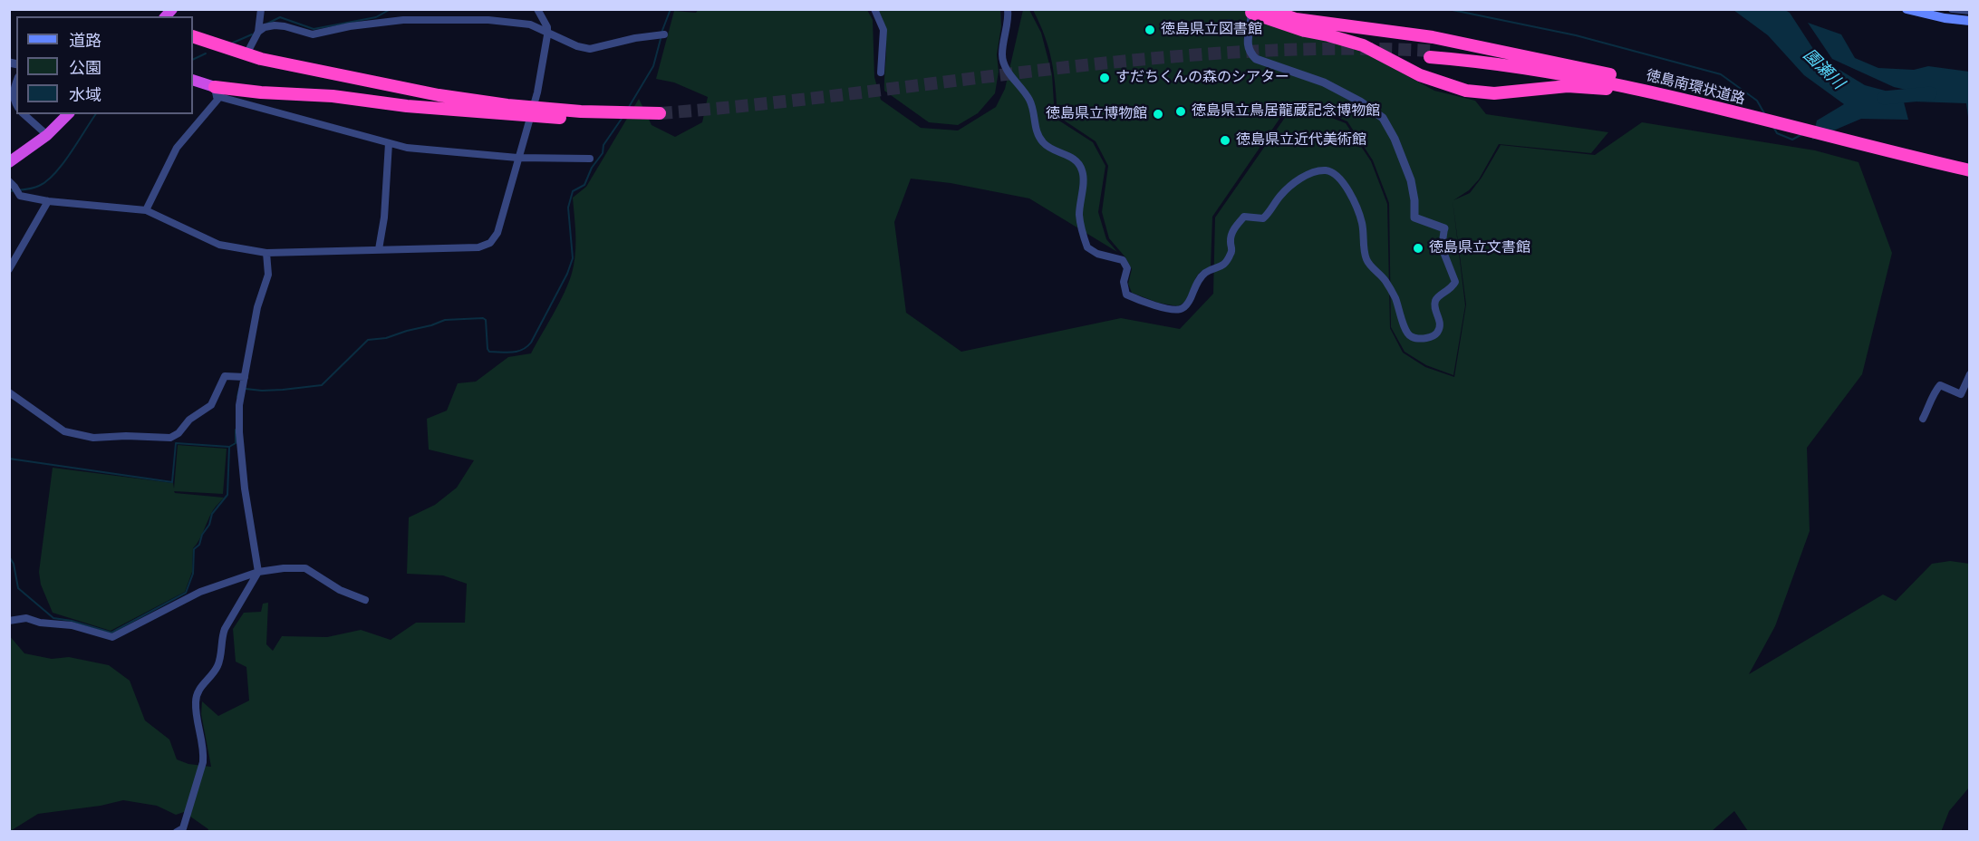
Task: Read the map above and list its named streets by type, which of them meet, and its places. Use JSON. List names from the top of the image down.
{
  "streets": {
    "highway": ["徳島南環状道路"]
  },
  "water": ["園瀬川"],
  "places": [
    "徳島県立図書館",
    "すだちくんの森のシアター",
    "徳島県立鳥居龍蔵記念博物館",
    "徳島県立博物館",
    "徳島県立近代美術館",
    "徳島県立文書館"
  ],
  "legend": ["道路", "公園", "水域"]
}
